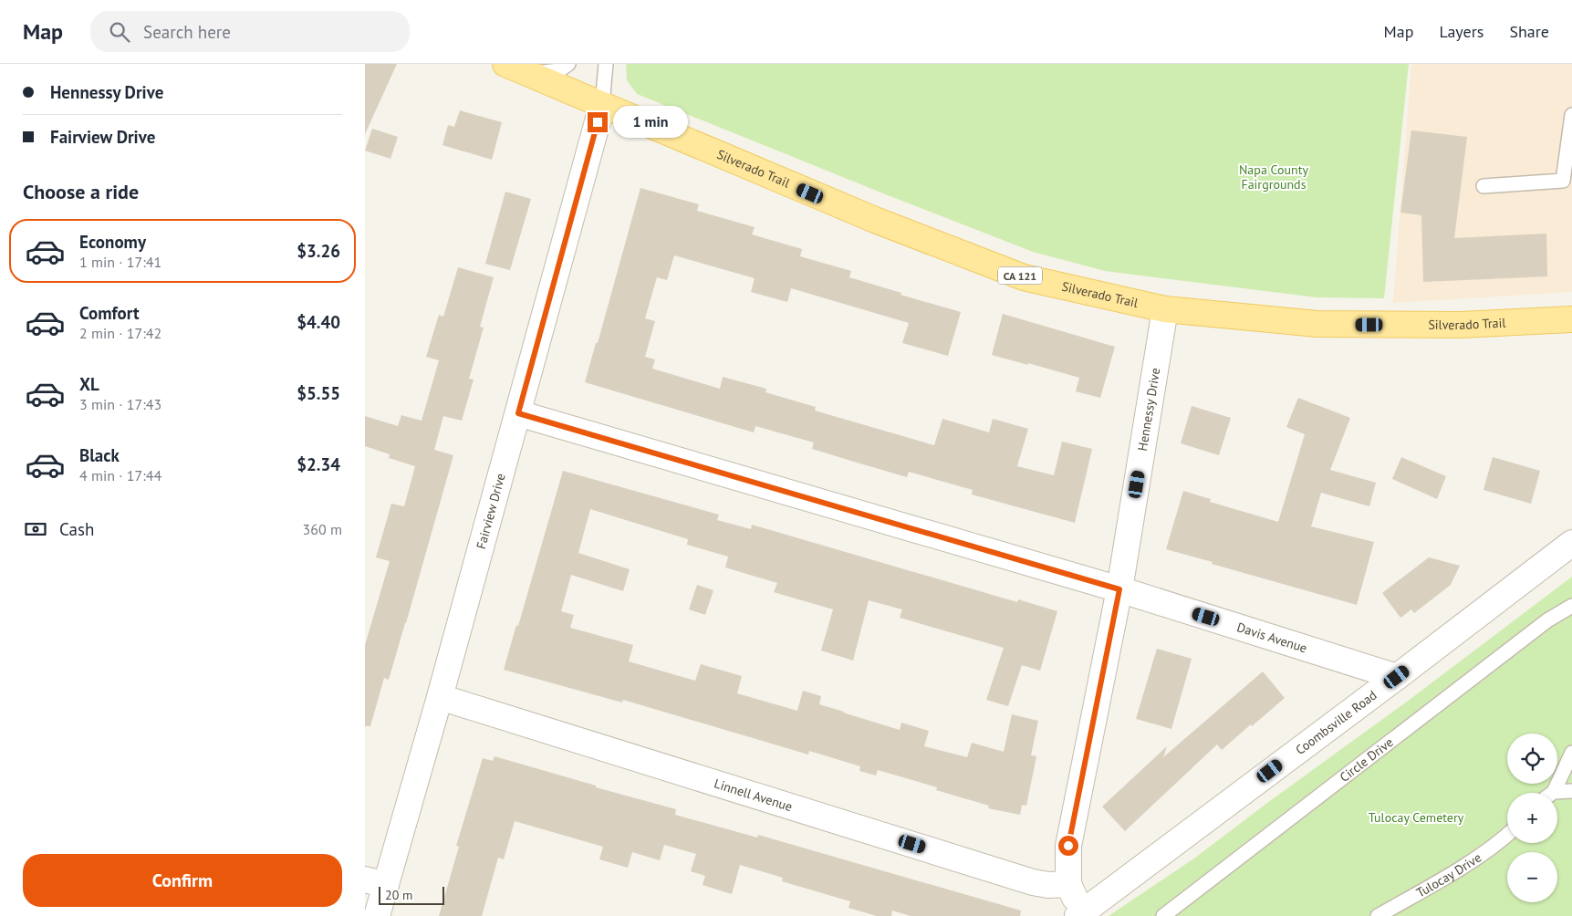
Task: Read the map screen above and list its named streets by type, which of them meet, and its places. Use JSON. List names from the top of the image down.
{
  "streets": {
    "main road": ["Silverado Trail", "CA 121"],
    "street": [
      "Hennessy Drive",
      "Fairview Drive",
      "Davis Avenue",
      "Coombsville Road",
      "Linnell Avenue"
    ],
    "lane": ["Circle Drive", "Tulocay Drive"]
  },
  "crossings": [
    ["Silverado Trail", "Hennessy Drive"],
    ["Silverado Trail", "Fairview Drive"],
    ["Hennessy Drive", "Davis Avenue"],
    ["Hennessy Drive", "Coombsville Road"],
    ["Hennessy Drive", "Linnell Avenue"],
    ["Fairview Drive", "Davis Avenue"],
    ["Fairview Drive", "Linnell Avenue"],
    ["Davis Avenue", "Coombsville Road"]
  ],
  "parks": ["Napa County Fairgrounds", "Tulocay Cemetery"],
  "scale_bar": "20 m",
  "page": {
    "header": "Map",
    "search": "Search here",
    "nav": ["Map", "Layers", "Share"],
    "banner": ["Hennessy Drive", "Fairview Drive"],
    "bubble": "1 min",
    "heading": "Choose a ride",
    "list": [
      {
        "name": "Economy",
        "note": "1 min · 17:41",
        "value": "$3.26"
      },
      {
        "name": "Comfort",
        "note": "2 min · 17:42",
        "value": "$4.40"
      },
      {
        "name": "XL",
        "note": "3 min · 17:43",
        "value": "$5.55"
      },
      {
        "name": "Black",
        "note": "4 min · 17:44",
        "value": "$2.34"
      }
    ],
    "pay": ["Cash", "360 m"],
    "map_buttons": ["+", "−"],
    "buttons": "Confirm",
    "scale": "20 m"
  }
}
